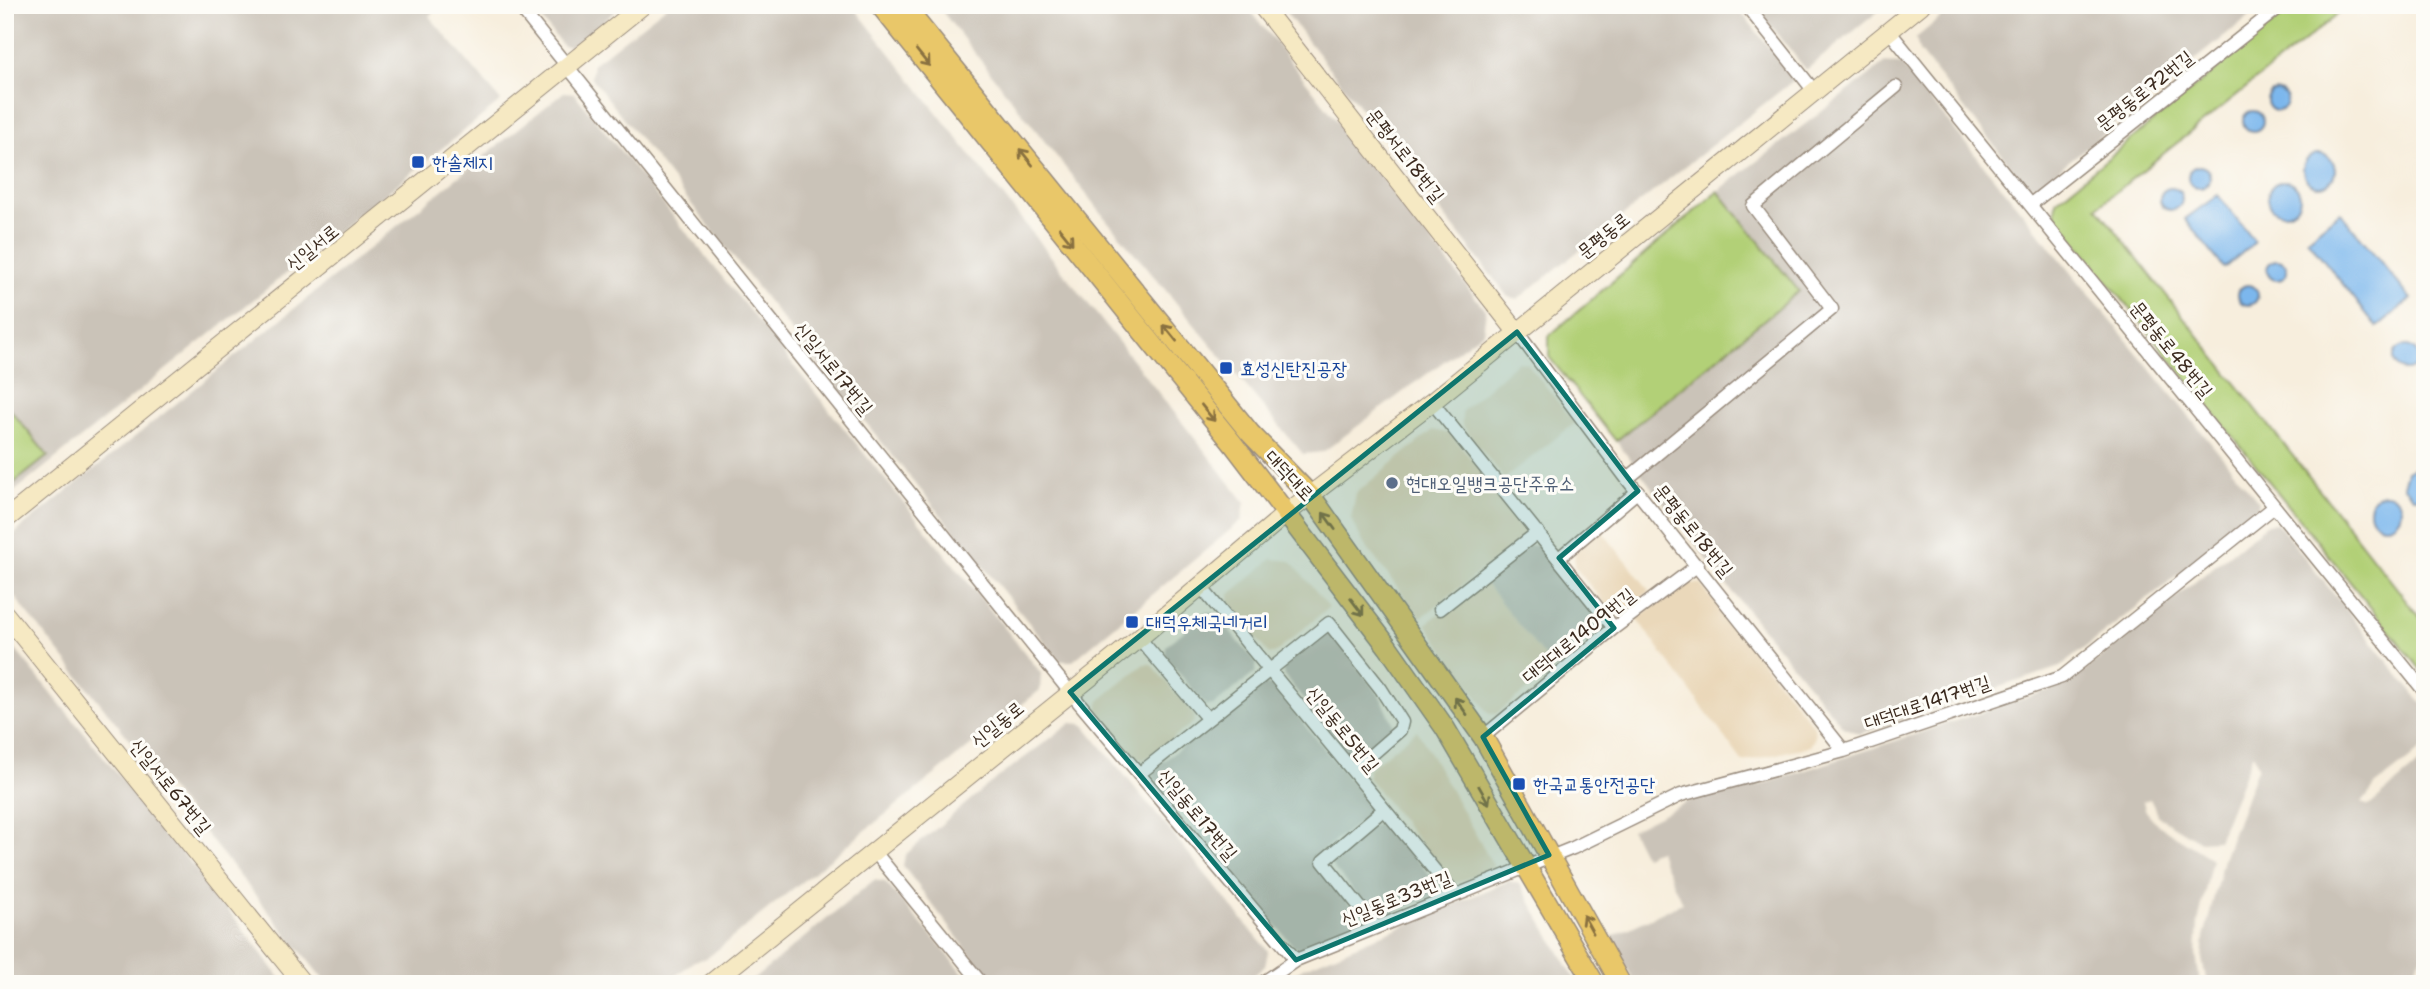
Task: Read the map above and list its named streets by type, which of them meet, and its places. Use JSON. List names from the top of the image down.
{
  "streets": {
    "main road": [
      "문평서로18번길",
      "문평동로",
      "신일서로",
      "대덕대로",
      "신일동로",
      "신일서로67번길"
    ],
    "street": [
      "문평동로72번길",
      "문평동로48번길",
      "신일서로17번길",
      "문평동로18번길",
      "대덕대로1409번길",
      "대덕대로1417번길",
      "신일동로5번길",
      "신일동로17번길",
      "신일동로33번길"
    ]
  },
  "crossings": [
    ["문평동로72번길", "문평동로48번길"],
    ["문평서로18번길", "문평동로"],
    ["문평서로18번길", "문평동로18번길"],
    ["문평동로", "문평동로48번길"],
    ["문평동로", "대덕대로"],
    ["문평동로", "문평동로18번길"],
    ["문평동로", "신일동로"],
    ["신일서로", "신일서로17번길"],
    ["문평동로48번길", "대덕대로1417번길"],
    ["신일서로17번길", "신일동로"],
    ["신일서로17번길", "신일동로17번길"],
    ["대덕대로", "대덕대로1409번길"],
    ["대덕대로", "대덕대로1417번길"],
    ["대덕대로", "신일동로"],
    ["대덕대로", "신일동로33번길"],
    ["문평동로18번길", "대덕대로1409번길"],
    ["문평동로18번길", "대덕대로1417번길"],
    ["대덕대로1417번길", "신일동로33번길"],
    ["신일동로", "신일동로5번길"],
    ["신일동로", "신일동로17번길"],
    ["신일동로5번길", "신일동로33번길"],
    ["신일동로17번길", "신일동로33번길"]
  ],
  "places": {
    "transit": [
      "한솔제지",
      "효성신탄진공장",
      "대덕우체국네거리",
      "한국교통안전공단"
    ],
    "other": ["현대오일뱅크공단주유소"]
  }
}
